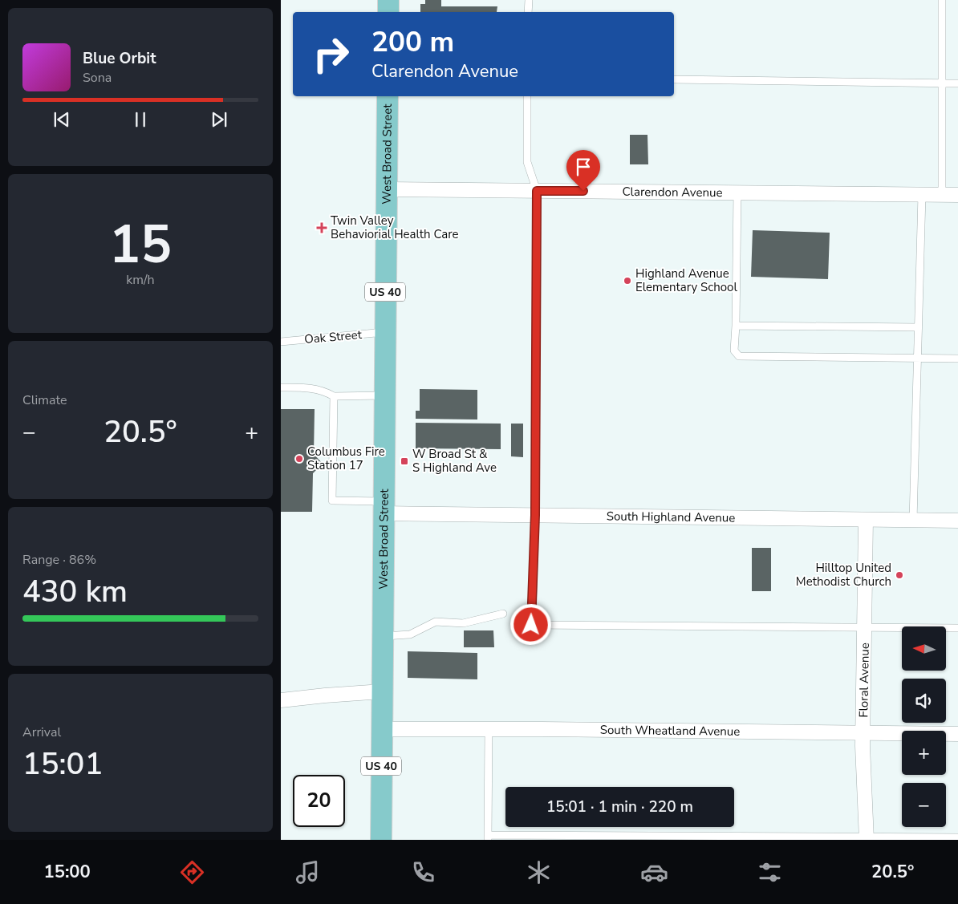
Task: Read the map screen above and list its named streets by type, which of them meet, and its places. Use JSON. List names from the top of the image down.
{
  "streets": {
    "main road": ["West Broad Street", "US 40"],
    "street": [
      "Clarendon Avenue",
      "South Highland Avenue",
      "Floral Avenue",
      "South Wheatland Avenue"
    ],
    "lane": ["Oak Street"]
  },
  "crossings": [
    ["West Broad Street", "Clarendon Avenue"],
    ["West Broad Street", "Oak Street"],
    ["West Broad Street", "South Highland Avenue"],
    ["West Broad Street", "South Wheatland Avenue"],
    ["South Highland Avenue", "Floral Avenue"],
    ["Floral Avenue", "South Wheatland Avenue"]
  ],
  "places": {
    "health": ["Twin Valley Behaviorial Health Care"],
    "other": ["Highland Avenue Elementary School", "Columbus Fire Station 17", "Hilltop United Methodist Church"],
    "transit": ["W Broad St & S Highland Ave"]
  },
  "north": "left",
  "page": {
    "turn": ["200 m", "Clarendon Avenue"],
    "song": ["Blue Orbit", "Sona"],
    "tile": [
      ["15", "km/h"],
      "Climate",
      ["Range · 86%", "430 km"],
      ["Arrival", "15:01"]
    ],
    "heat": ["−", "20.5°", "+"],
    "map_buttons": ["+", "−"],
    "limit": "20",
    "trip": "15:01 · 1 min · 220 m",
    "tabs": ["15:00", "20.5°"]
  }
}
